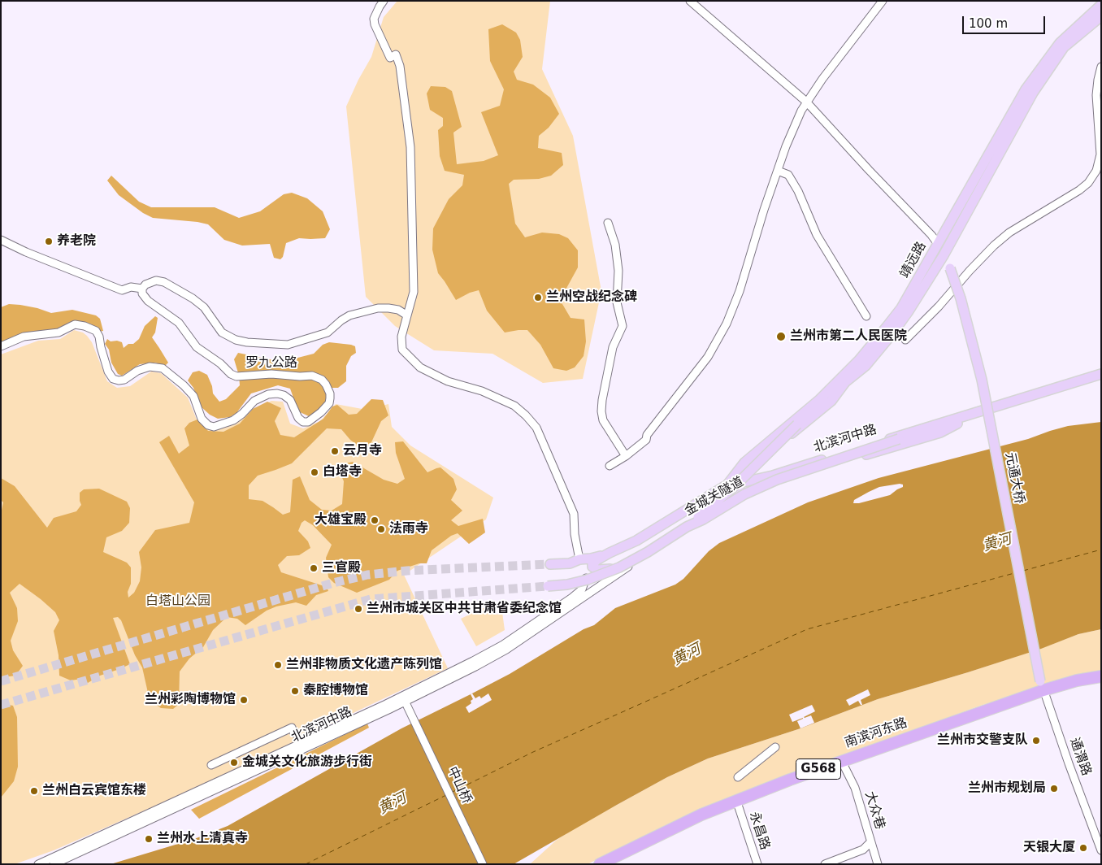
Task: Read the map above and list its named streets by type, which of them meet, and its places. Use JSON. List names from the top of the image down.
{
  "streets": {
    "highway": ["南滨河东路", "G568"],
    "main road": [
      "靖远路",
      "北滨河中路",
      "元通大桥",
      "金城关隧道"
    ],
    "street": [
      "罗九公路",
      "通渭路",
      "中山桥",
      "大众巷",
      "永昌路"
    ]
  },
  "crossings": [
    ["靖远路", "北滨河中路"],
    ["靖远路", "元通大桥"],
    ["北滨河中路", "中山桥"],
    ["元通大桥", "南滨河东路"],
    ["元通大桥", "通渭路"],
    ["南滨河东路", "通渭路"],
    ["南滨河东路", "大众巷"],
    ["南滨河东路", "永昌路"]
  ],
  "water": ["黄河"],
  "parks": ["白塔山公园"],
  "places": [
    "养老院",
    "兰州空战纪念碑",
    "兰州市第二人民医院",
    "云月寺",
    "白塔寺",
    "大雄宝殿",
    "法雨寺",
    "三官殿",
    "兰州市城关区中共甘肃省委纪念馆",
    "兰州非物质文化遗产陈列馆",
    "秦腔博物馆",
    "兰州彩陶博物馆",
    "兰州市交警支队",
    "金城关文化旅游步行街",
    "兰州市规划局",
    "兰州白云宾馆东楼",
    "兰州水上清真寺",
    "天银大厦"
  ],
  "scale_bar": "100 m"
}
